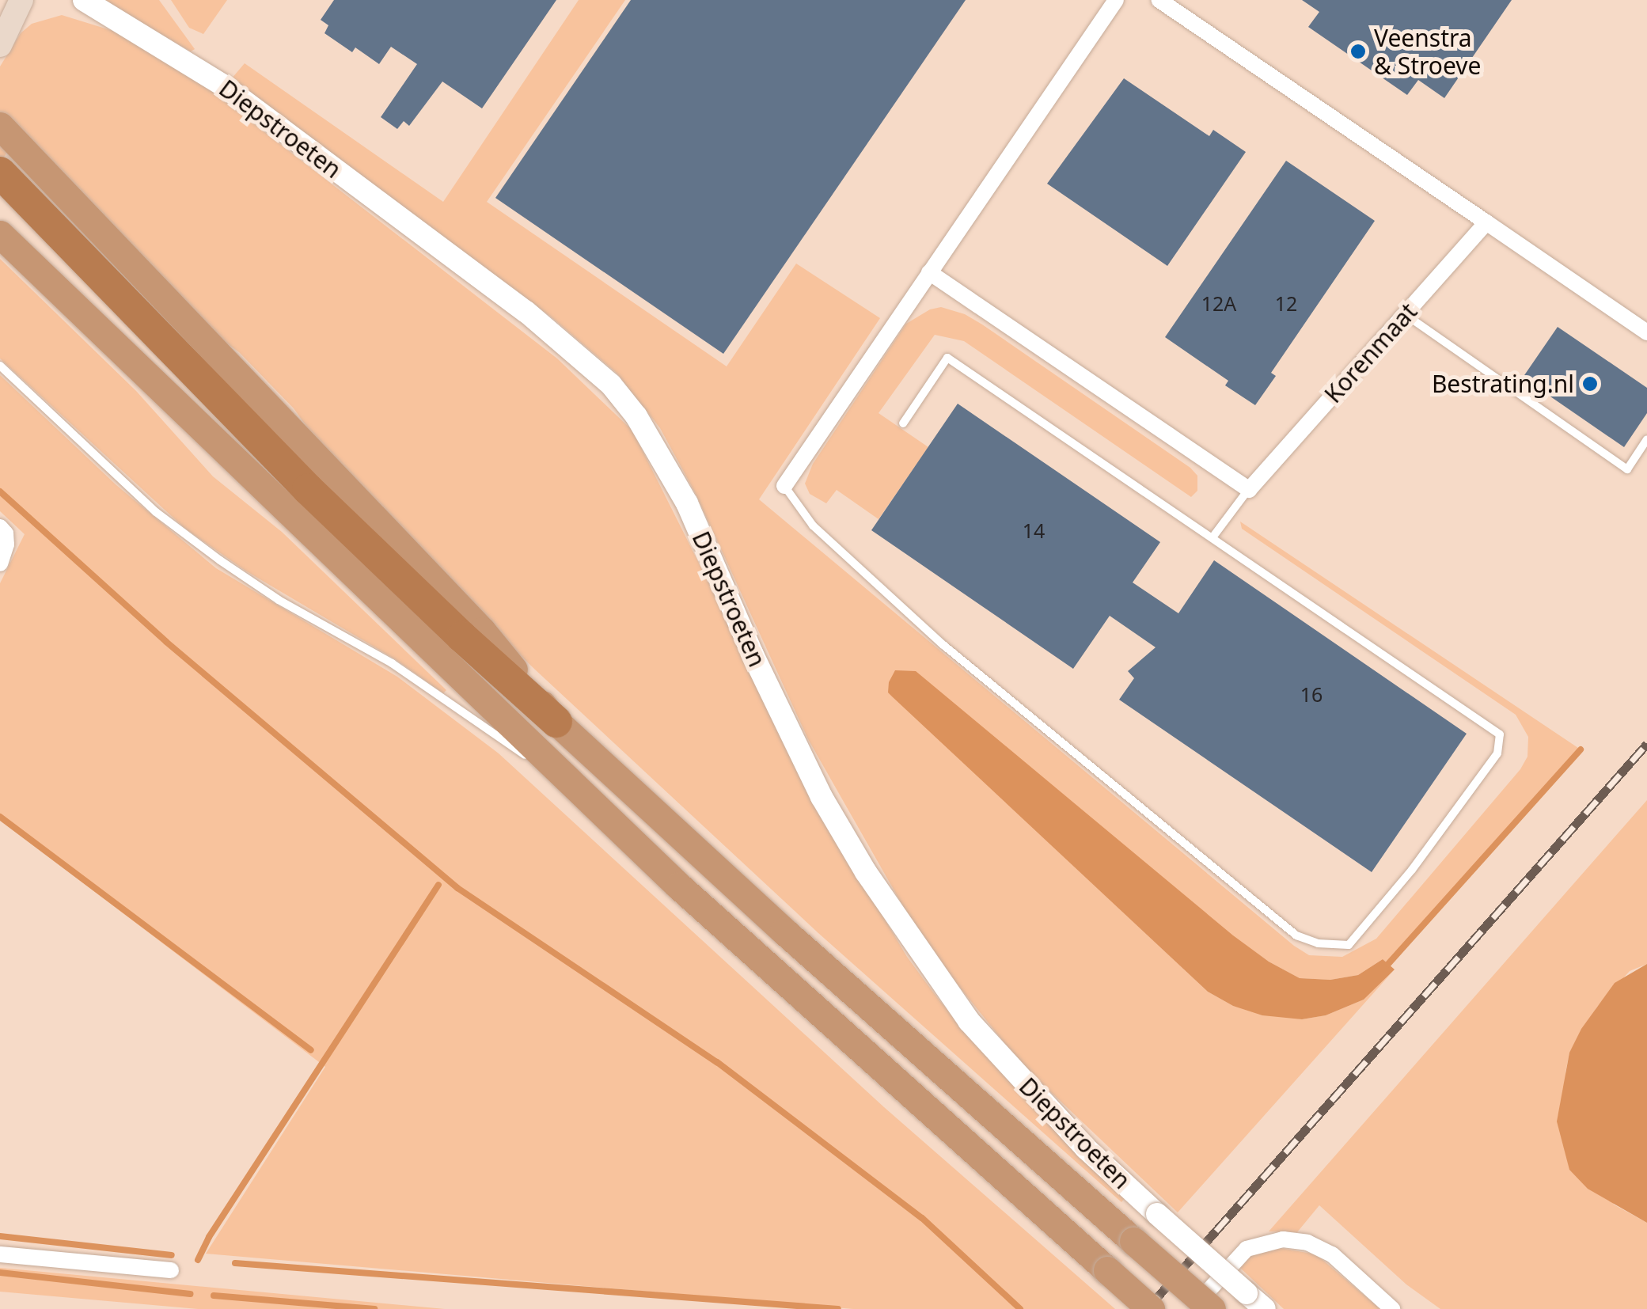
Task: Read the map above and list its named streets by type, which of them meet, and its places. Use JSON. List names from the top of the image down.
{
  "streets": {
    "street": ["Diepstroeten", "Korenmaat"]
  },
  "places": ["Veenstra & Stroeve", "Bestrating.nl"],
  "house_numbers": [
    "12A",
    "12",
    "14",
    "16"
  ]
}
